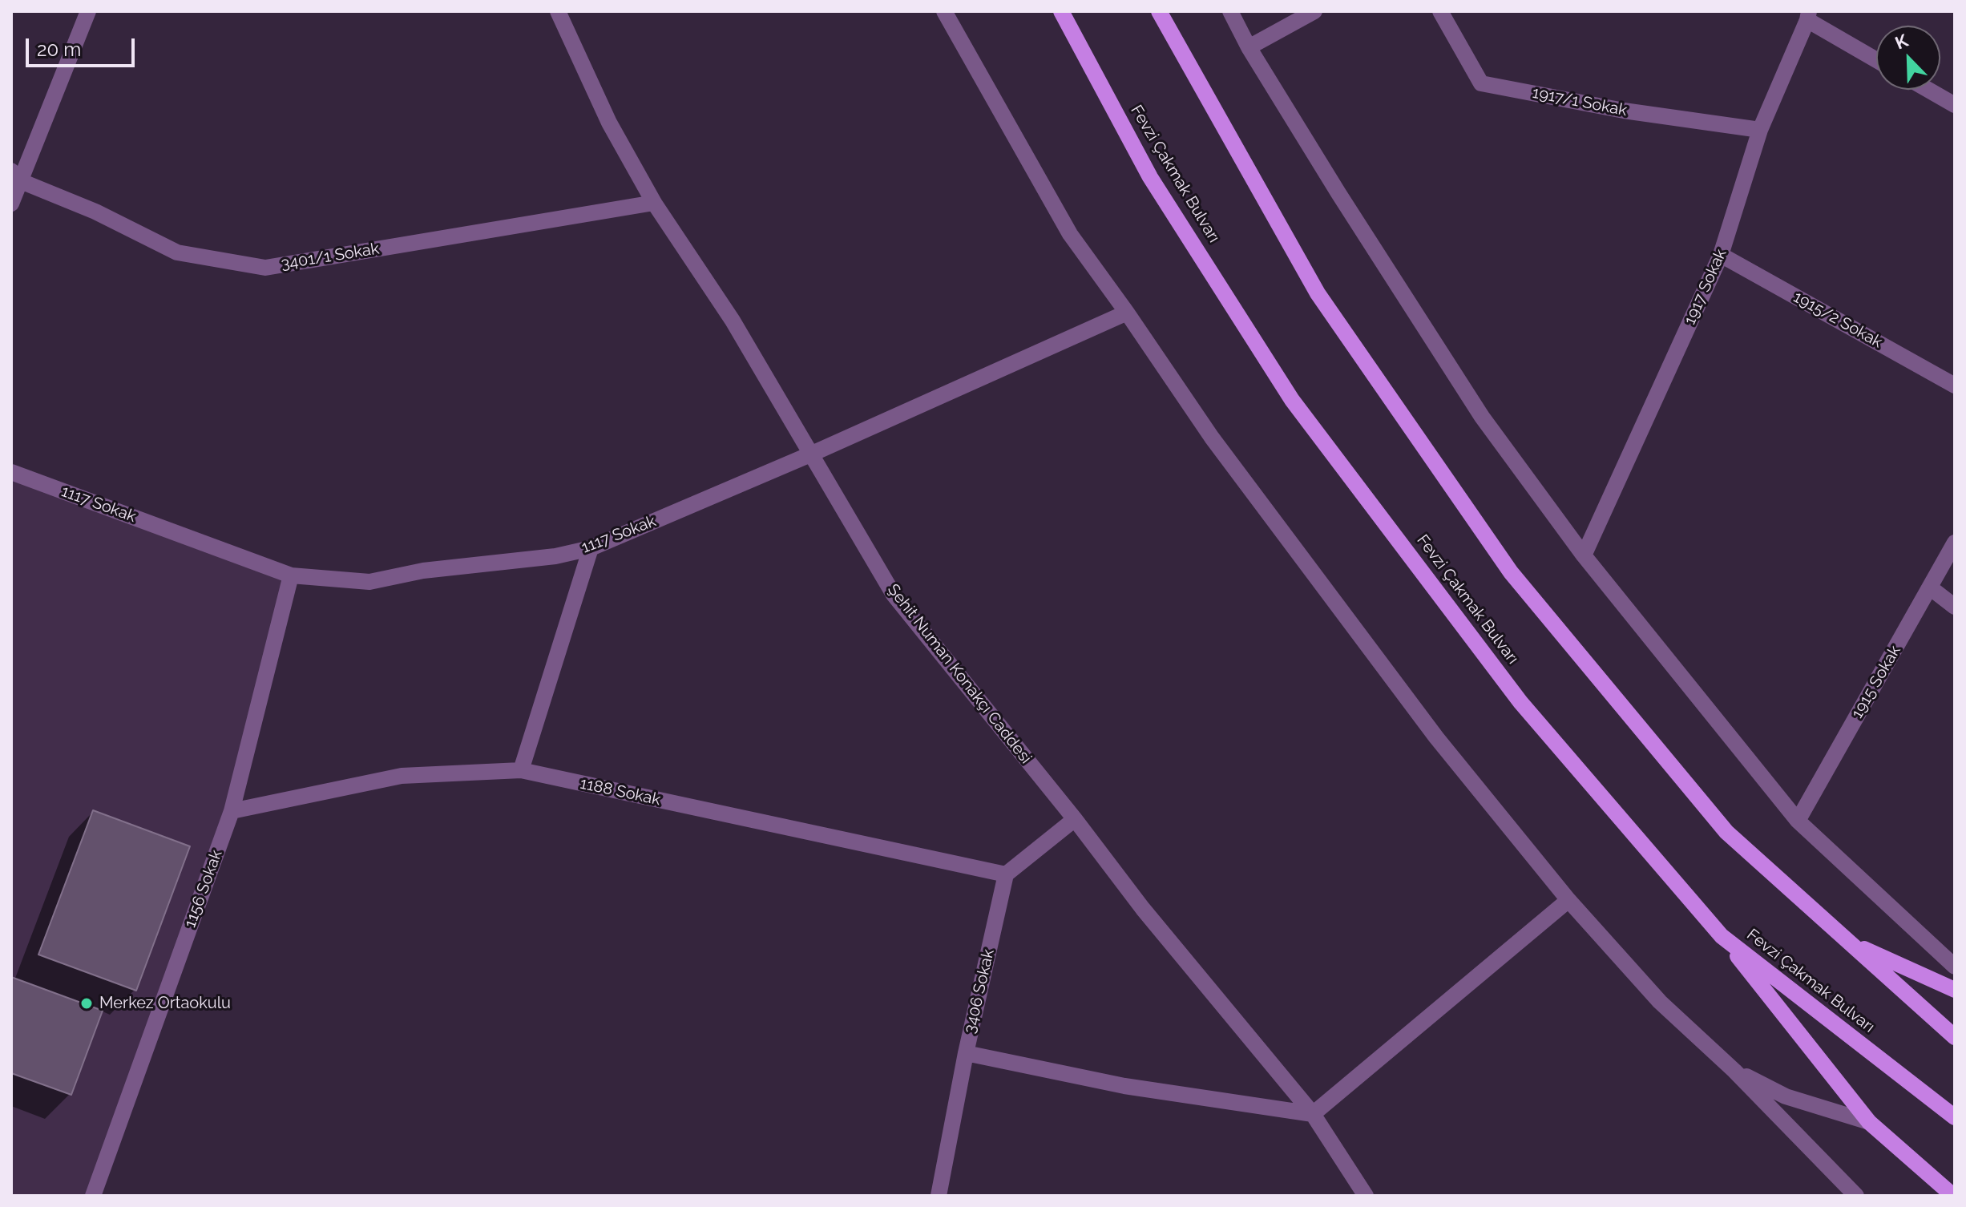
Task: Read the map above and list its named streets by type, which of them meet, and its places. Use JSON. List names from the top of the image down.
{
  "streets": {
    "main road": ["Fevzi Çakmak Bulvarı"],
    "street": [
      "1917/1 Sokak",
      "3401/1 Sokak",
      "1917 Sokak",
      "1915/2 Sokak",
      "1117 Sokak",
      "Şehit Numan Konakçı Caddesi",
      "1915 Sokak",
      "1188 Sokak",
      "1156 Sokak",
      "3406 Sokak"
    ]
  },
  "crossings": [
    ["1917/1 Sokak", "1917 Sokak"],
    ["3401/1 Sokak", "Şehit Numan Konakçı Caddesi"],
    ["1917 Sokak", "1915/2 Sokak"],
    ["1117 Sokak", "Şehit Numan Konakçı Caddesi"],
    ["1117 Sokak", "1156 Sokak"],
    ["1188 Sokak", "1156 Sokak"],
    ["1188 Sokak", "3406 Sokak"]
  ],
  "places": ["Merkez Ortaokulu"],
  "scale_bar": "20 m",
  "north": "top left"
}
